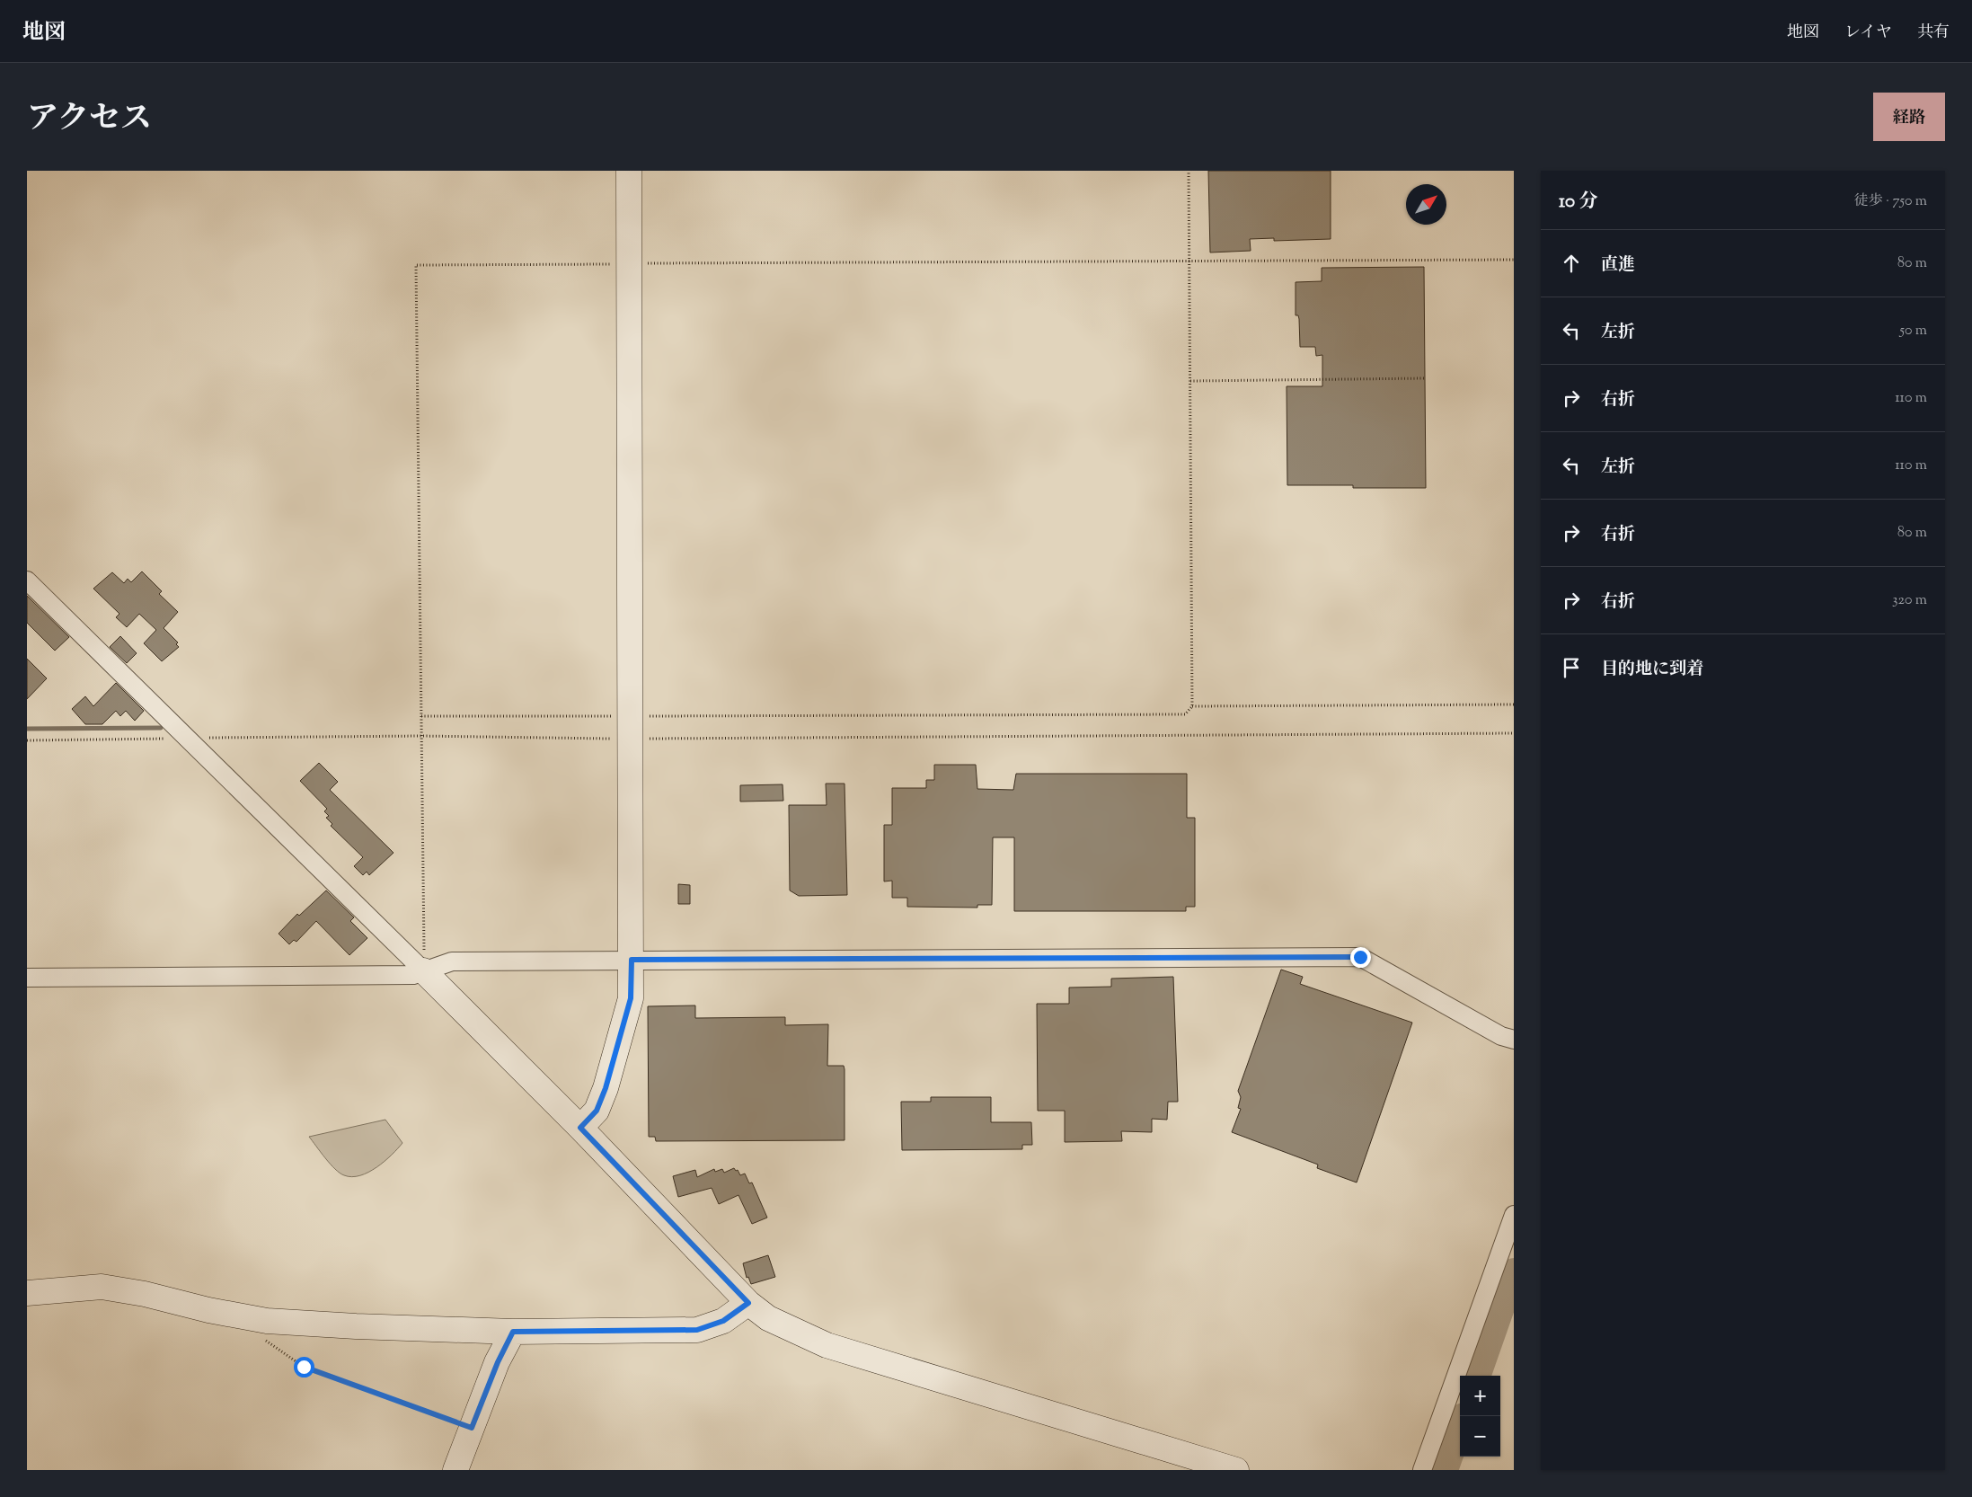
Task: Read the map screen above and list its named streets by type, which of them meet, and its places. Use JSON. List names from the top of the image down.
{
  "north": "top right",
  "page": {
    "header": "地図",
    "nav": ["地図", "レイヤ", "共有"],
    "title": "アクセス",
    "buttons": "経路",
    "heading": ["10 分", "徒歩 · 750 m"],
    "list": [
      ["直進", "80 m"],
      ["左折", "50 m"],
      ["右折", "110 m"],
      ["左折", "110 m"],
      ["右折", "80 m"],
      ["右折", "320 m"],
      "目的地に到着"
    ],
    "map_buttons": ["+", "−"]
  }
}
